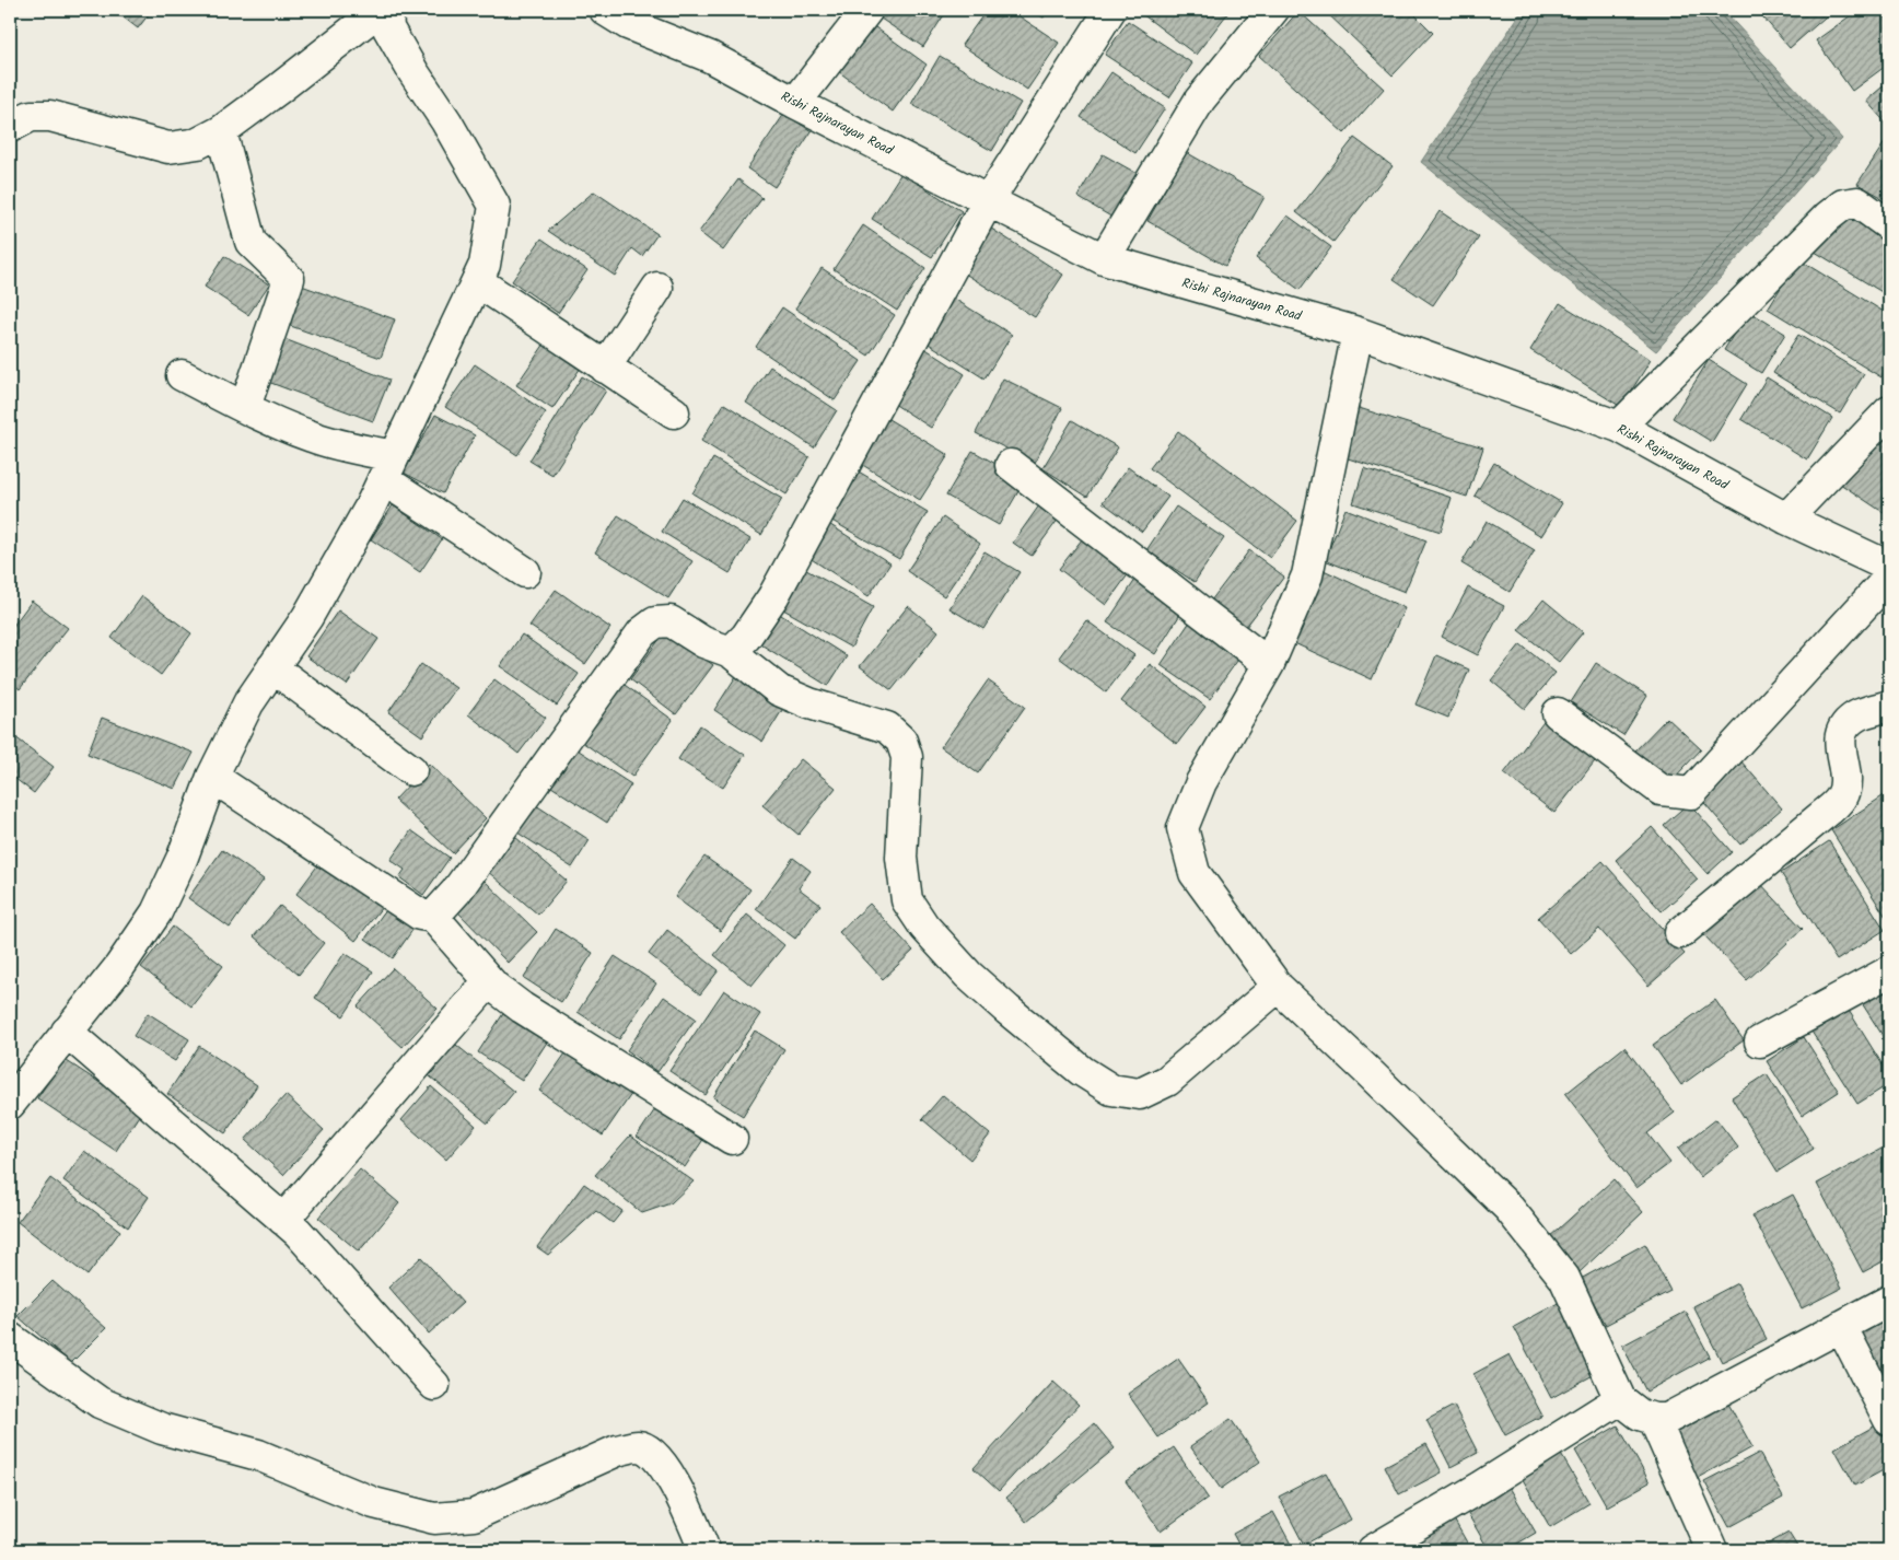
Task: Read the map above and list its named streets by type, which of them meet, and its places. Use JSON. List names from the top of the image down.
{
  "streets": {
    "street": ["Rishi Rajnarayan Road"]
  }
}
